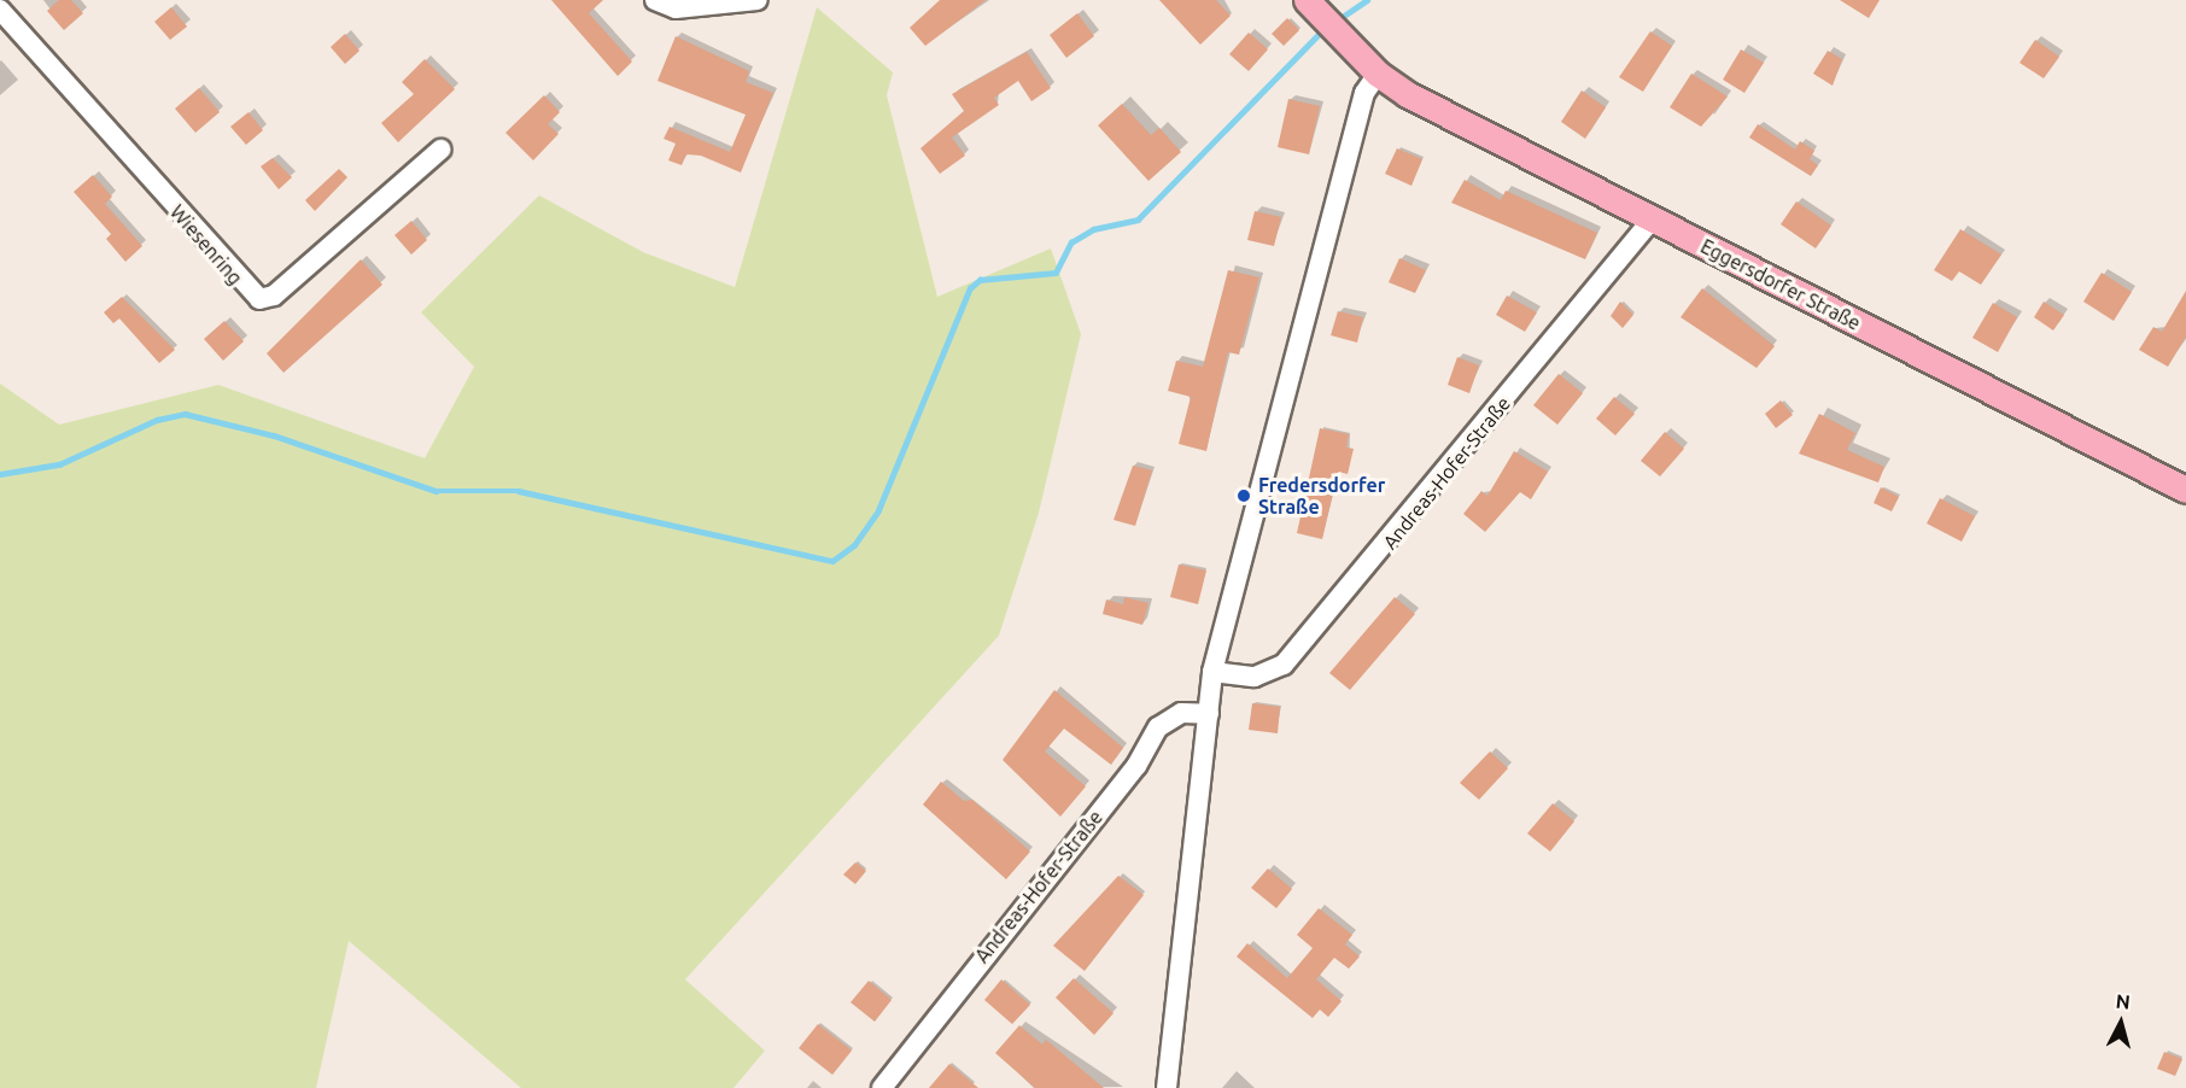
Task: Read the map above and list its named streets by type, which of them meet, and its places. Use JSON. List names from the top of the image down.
{
  "streets": {
    "main road": ["Eggersdorfer Straße"],
    "street": ["Wiesenring", "Andreas-Hofer-Straße"]
  },
  "crossings": [
    ["Eggersdorfer Straße", "Andreas-Hofer-Straße"]
  ],
  "places": ["Fredersdorfer Straße"],
  "north": "top"
}
